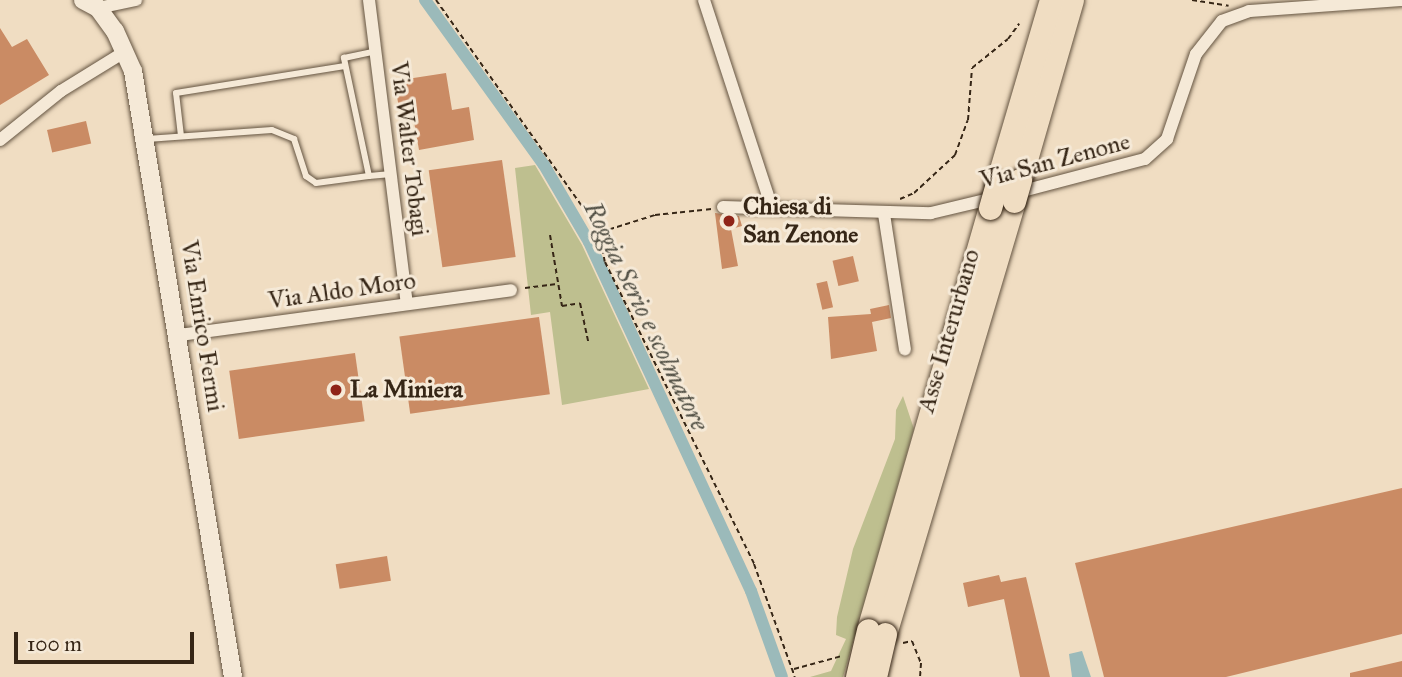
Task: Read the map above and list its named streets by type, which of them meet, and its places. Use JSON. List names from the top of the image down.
{
  "streets": {
    "highway": ["Asse Interurbano"],
    "street": [
      "Via Walter Tobagi",
      "Via San Zenone",
      "Via Aldo Moro",
      "Via Enrico Fermi"
    ]
  },
  "crossings": [
    ["Via Walter Tobagi", "Via Aldo Moro"],
    ["Via Aldo Moro", "Via Enrico Fermi"]
  ],
  "water": ["Roggia Serio e scolmatore"],
  "places": ["Chiesa di San Zenone", "La Miniera"],
  "scale_bar": "100 m"
}
